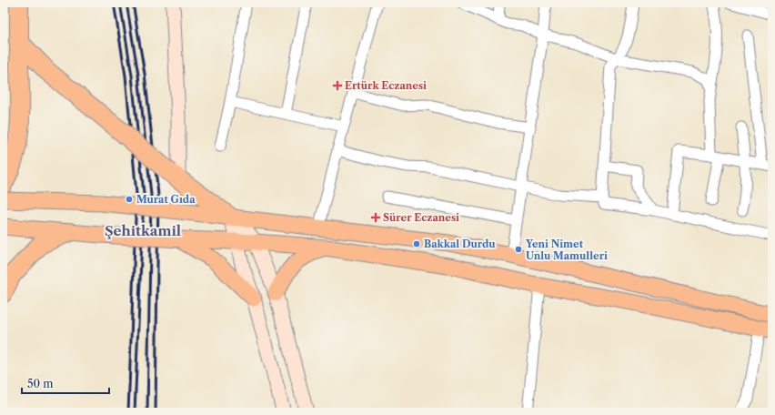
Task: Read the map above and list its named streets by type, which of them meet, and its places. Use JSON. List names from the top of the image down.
{
  "districts": ["Şehitkamil"],
  "places": {
    "health": ["Ertürk Eczanesi", "Sürer Eczanesi"],
    "other": ["Murat Gıda", "Bakkal Durdu", "Yeni Nimet Unlu Mamulleri"]
  },
  "scale_bar": "50 m"
}
